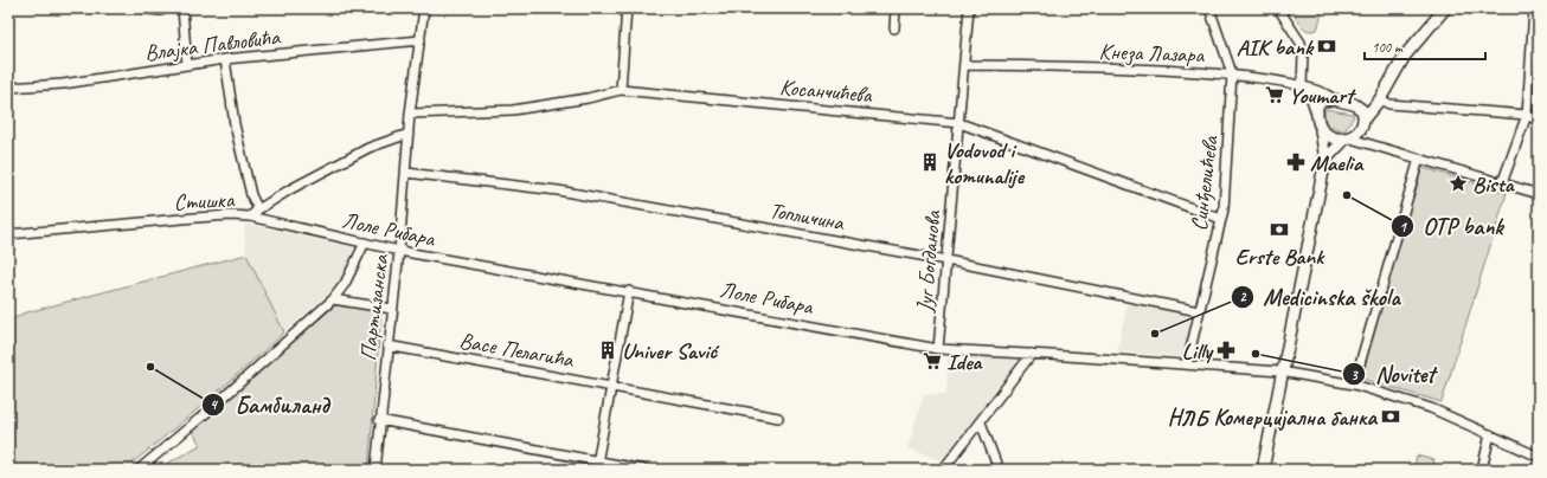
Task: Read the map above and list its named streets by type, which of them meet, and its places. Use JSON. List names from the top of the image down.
{
  "streets": {
    "street": [
      "Влајка Павловића",
      "Кнеза Лазара",
      "Косанчићева",
      "Синђелићева",
      "Стишка",
      "Топличина",
      "Лоле Рибара",
      "Југ Богданова",
      "Партизанска",
      "Васе Пелагића"
    ]
  },
  "crossings": [
    ["Влајка Павловића", "Партизанска"],
    ["Кнеза Лазара", "Синђелићева"],
    ["Кнеза Лазара", "Југ Богданова"],
    ["Косанчићева", "Синђелићева"],
    ["Косанчићева", "Југ Богданова"],
    ["Косанчићева", "Партизанска"],
    ["Синђелићева", "Топличина"],
    ["Синђелићева", "Лоле Рибара"],
    ["Стишка", "Лоле Рибара"],
    ["Стишка", "Партизанска"],
    ["Топличина", "Југ Богданова"],
    ["Топличина", "Партизанска"],
    ["Лоле Рибара", "Југ Богданова"],
    ["Лоле Рибара", "Партизанска"],
    ["Партизанска", "Васе Пелагића"]
  ],
  "places": {
    "bank": ["AIK bank", "Erste Bank", "НЛБ Комерцијална банка"],
    "supermarket": ["Youmart", "Idea"],
    "building": ["Vodovod i komunalije", "Univer Savić"],
    "pharmacy": ["Maelia", "Lilly"],
    "place": ["Bista"],
    "other": [
      "OTP bank",
      "Medicinska škola",
      "Novitet",
      "Бамбиланд"
    ]
  },
  "scale_bar": "100 m"
}
